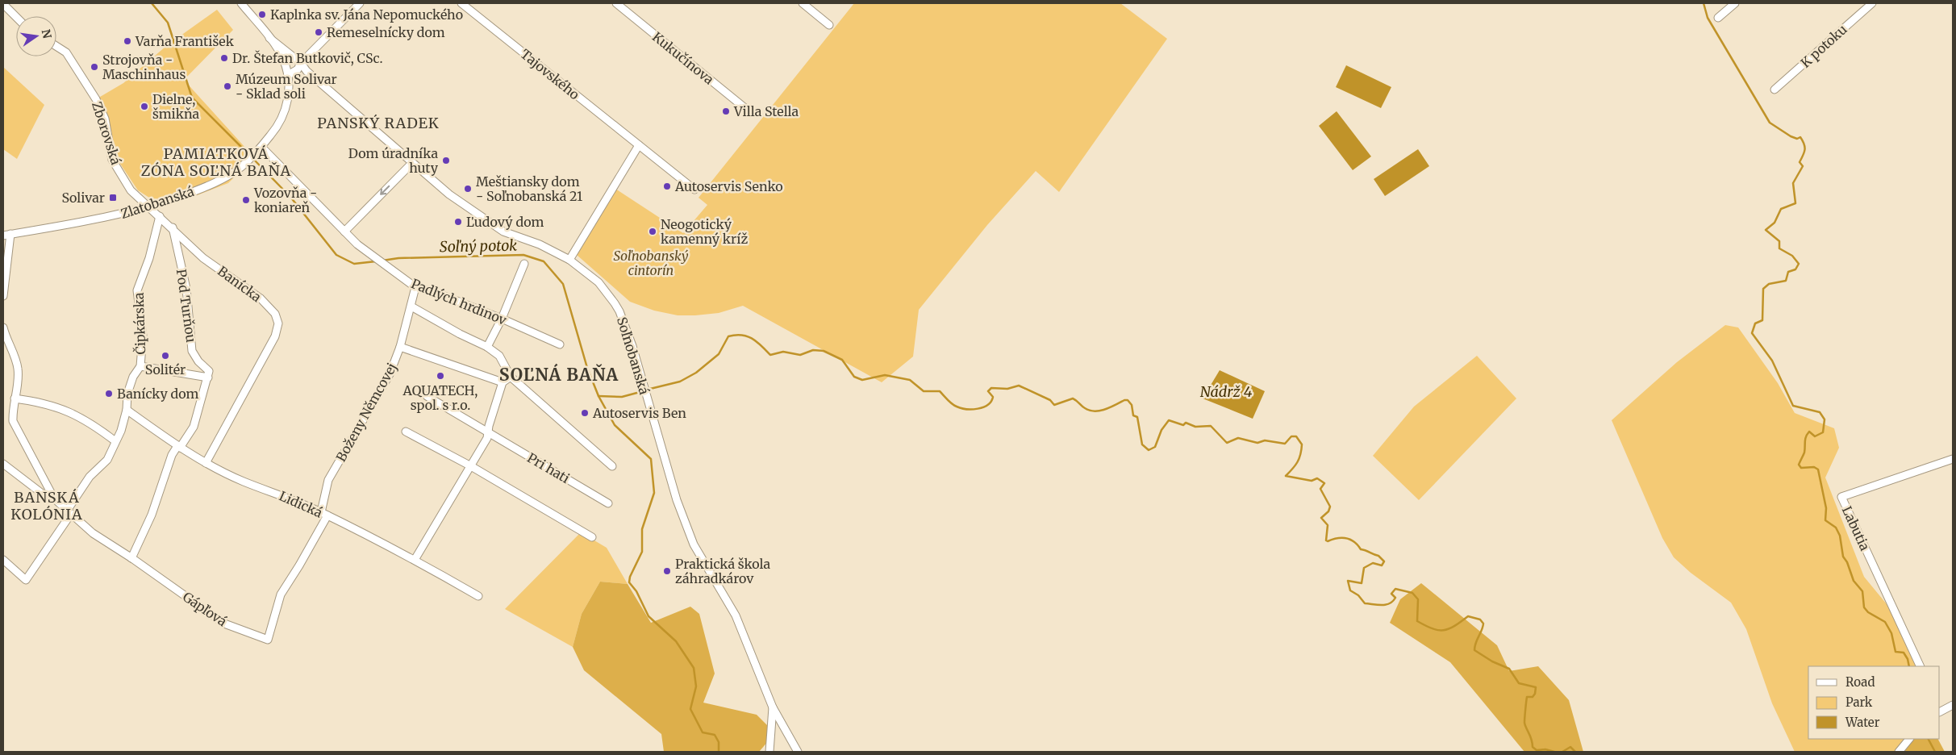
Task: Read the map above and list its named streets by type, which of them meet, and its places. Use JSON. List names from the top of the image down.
{
  "streets": {
    "street": [
      "K potoku",
      "Kukučínova",
      "Tajovského",
      "Zborovská",
      "Zlatobanská",
      "Banícka",
      "Padlých hrdinov",
      "Pod Turňou",
      "Čipkárska",
      "Soľnobanská",
      "Boženy Němcovej",
      "Pri hati",
      "Lidická",
      "Labutia",
      "Gápľová"
    ]
  },
  "crossings": [
    ["Zborovská", "Zlatobanská"],
    ["Zborovská", "Banícka"],
    ["Zlatobanská", "Banícka"],
    ["Zlatobanská", "Padlých hrdinov"],
    ["Banícka", "Pod Turňou"],
    ["Banícka", "Čipkárska"],
    ["Banícka", "Lidická"],
    ["Padlých hrdinov", "Boženy Němcovej"],
    ["Čipkárska", "Lidická"],
    ["Čipkárska", "Gápľová"],
    ["Boženy Němcovej", "Lidická"],
    ["Boženy Němcovej", "Gápľová"],
    ["Lidická", "Gápľová"]
  ],
  "districts": [
    "PANSKÝ RADEK",
    "PAMIATKOVÁ ZÓNA SOĽNÁ BAŇA",
    "SOĽNÁ BAŇA",
    "BANSKÁ KOLÓNIA"
  ],
  "water": ["Soľný potok", "Nádrž 4"],
  "parks": ["Soľnobanský cintorín"],
  "places": {
    "other": [
      "Kaplnka sv. Jána Nepomuckého",
      "Remeselnícky dom",
      "Varňa František",
      "Dr. Štefan Butkovič, CSc.",
      "Strojovňa - Maschinhaus",
      "Múzeum Solivar - Sklad soli",
      "Dielne, šmikňa",
      "Villa Stella",
      "Dom úradníka huty",
      "Autoservis Senko",
      "Meštiansky dom - Soľnobanská 21",
      "Vozovňa - koniareň",
      "Ľudový dom",
      "Neogotický kamenný kríž",
      "Solitér",
      "AQUATECH, spol. s r.o.",
      "Banícky dom",
      "Autoservis Ben",
      "Praktická škola záhradkárov"
    ],
    "transit": ["Solivar"]
  },
  "legend": ["Road", "Park", "Water"],
  "north": "right"
}
